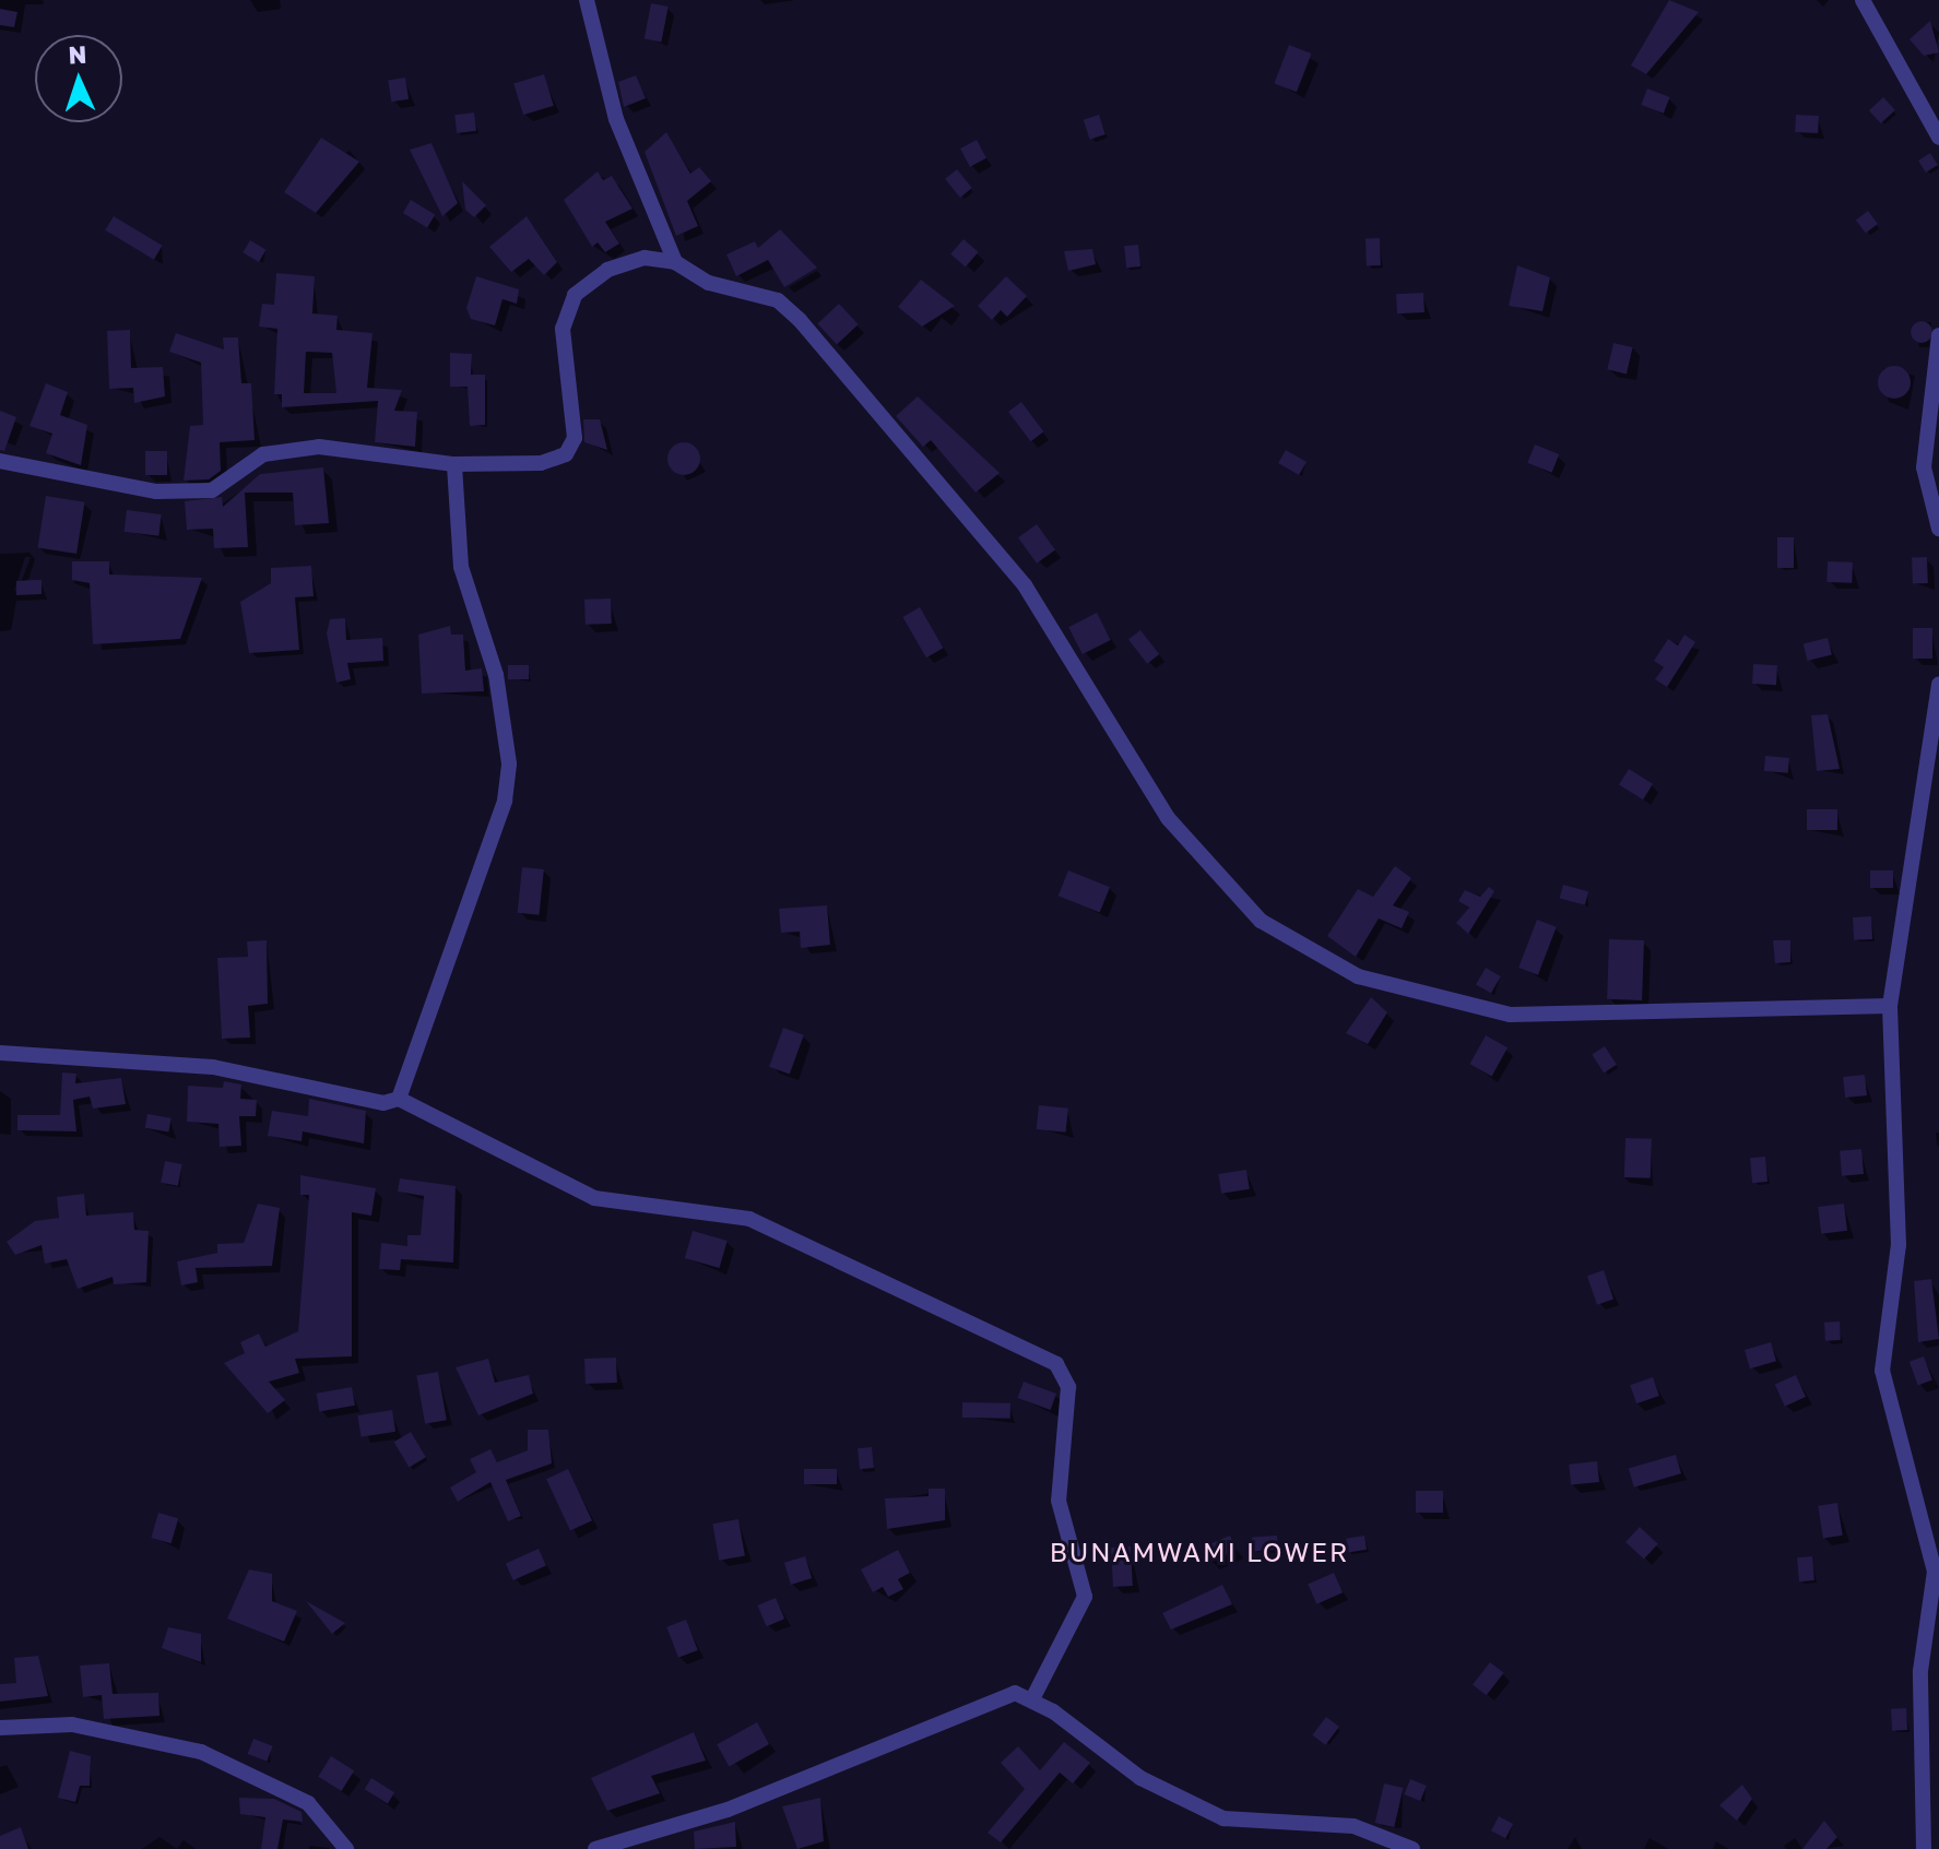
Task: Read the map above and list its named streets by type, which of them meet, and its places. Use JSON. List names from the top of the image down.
{
  "districts": ["BUNAMWAMI LOWER"],
  "north": "top"
}
